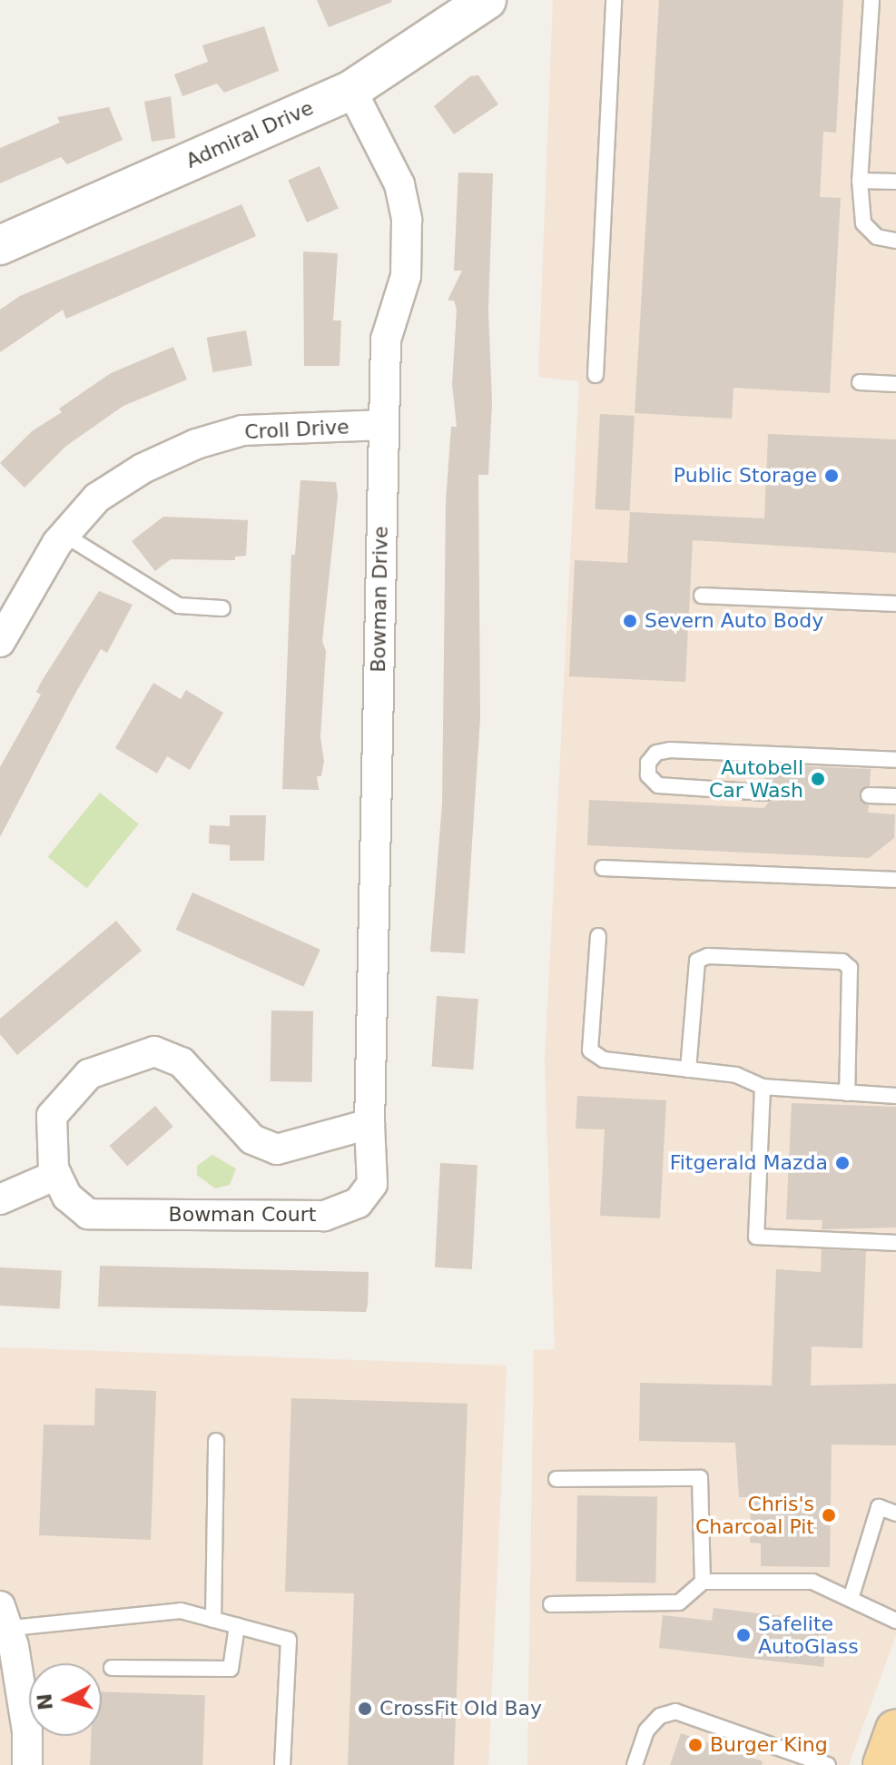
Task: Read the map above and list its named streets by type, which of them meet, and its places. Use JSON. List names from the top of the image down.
{
  "streets": {
    "street": [
      "Admiral Drive",
      "Croll Drive",
      "Bowman Drive",
      "Bowman Court"
    ]
  },
  "crossings": [
    ["Admiral Drive", "Bowman Drive"],
    ["Croll Drive", "Bowman Drive"],
    ["Bowman Drive", "Bowman Court"]
  ],
  "places": [
    "Public Storage",
    "Severn Auto Body",
    "Autobell Car Wash",
    "Fitgerald Mazda",
    "Chris's Charcoal Pit",
    "Safelite AutoGlass",
    "CrossFit Old Bay",
    "Burger King"
  ],
  "north": "left"
}
